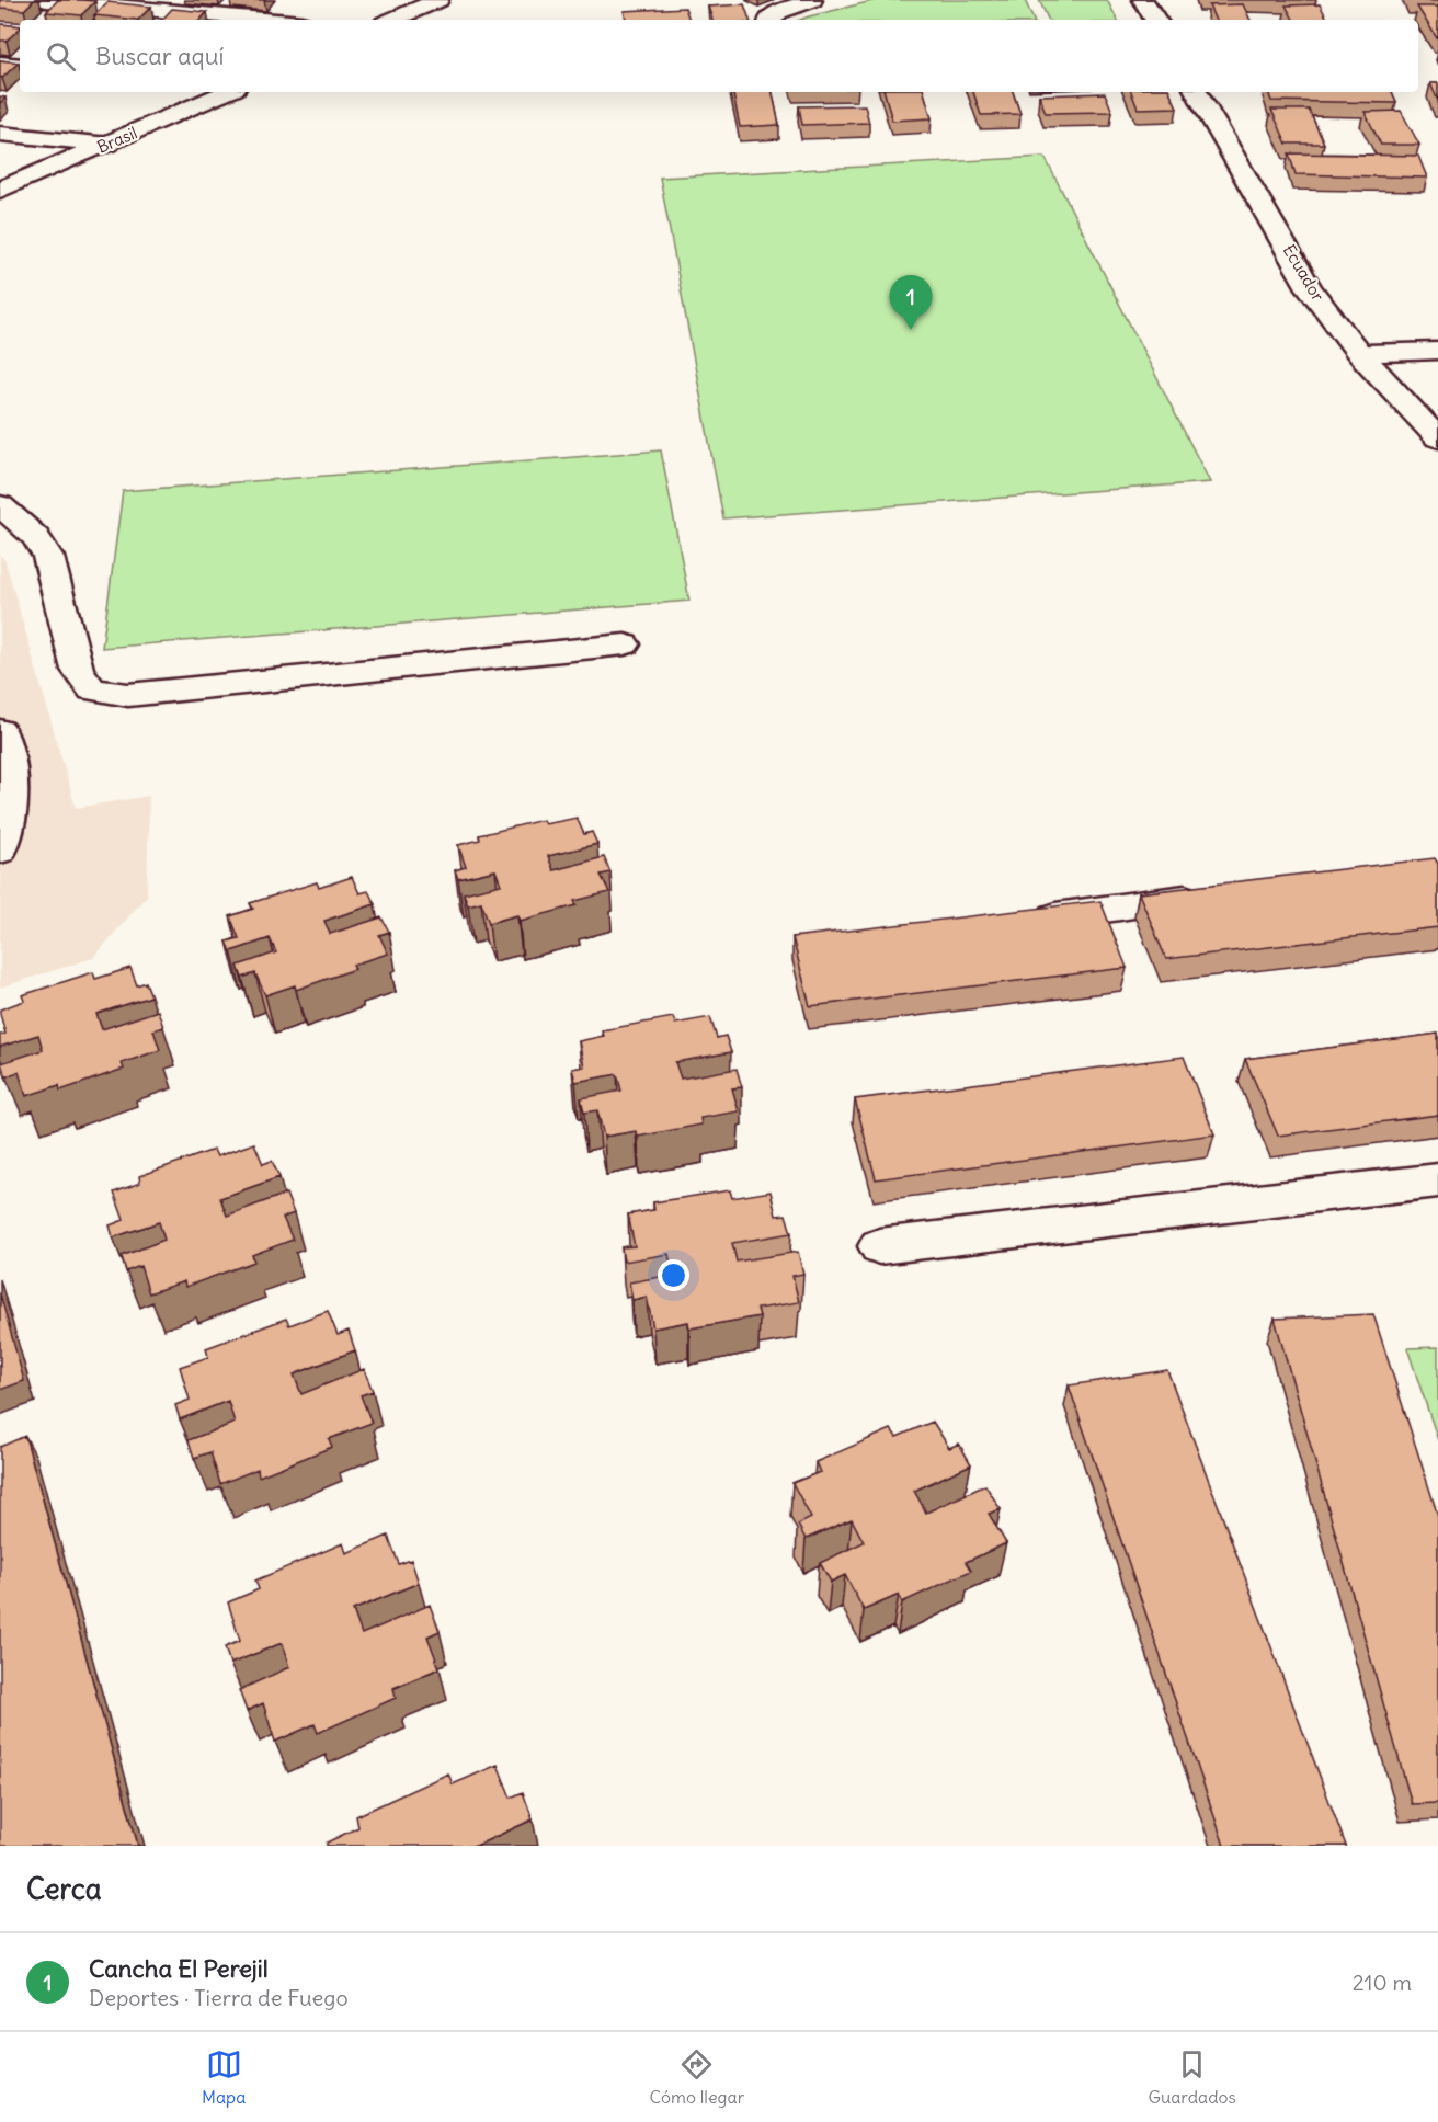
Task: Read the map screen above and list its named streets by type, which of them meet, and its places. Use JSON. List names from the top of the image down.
{
  "streets": {
    "street": ["Brasil", "Ecuador"]
  },
  "page": {
    "search": "Buscar aquí",
    "pins": "1",
    "heading": "Cerca",
    "list": [
      {
        "mark": "1",
        "name": "Cancha El Perejil",
        "note": "Deportes · Tierra de Fuego",
        "value": "210 m"
      }
    ],
    "nav": ["Mapa", "Cómo llegar", "Guardados"]
  }
}
